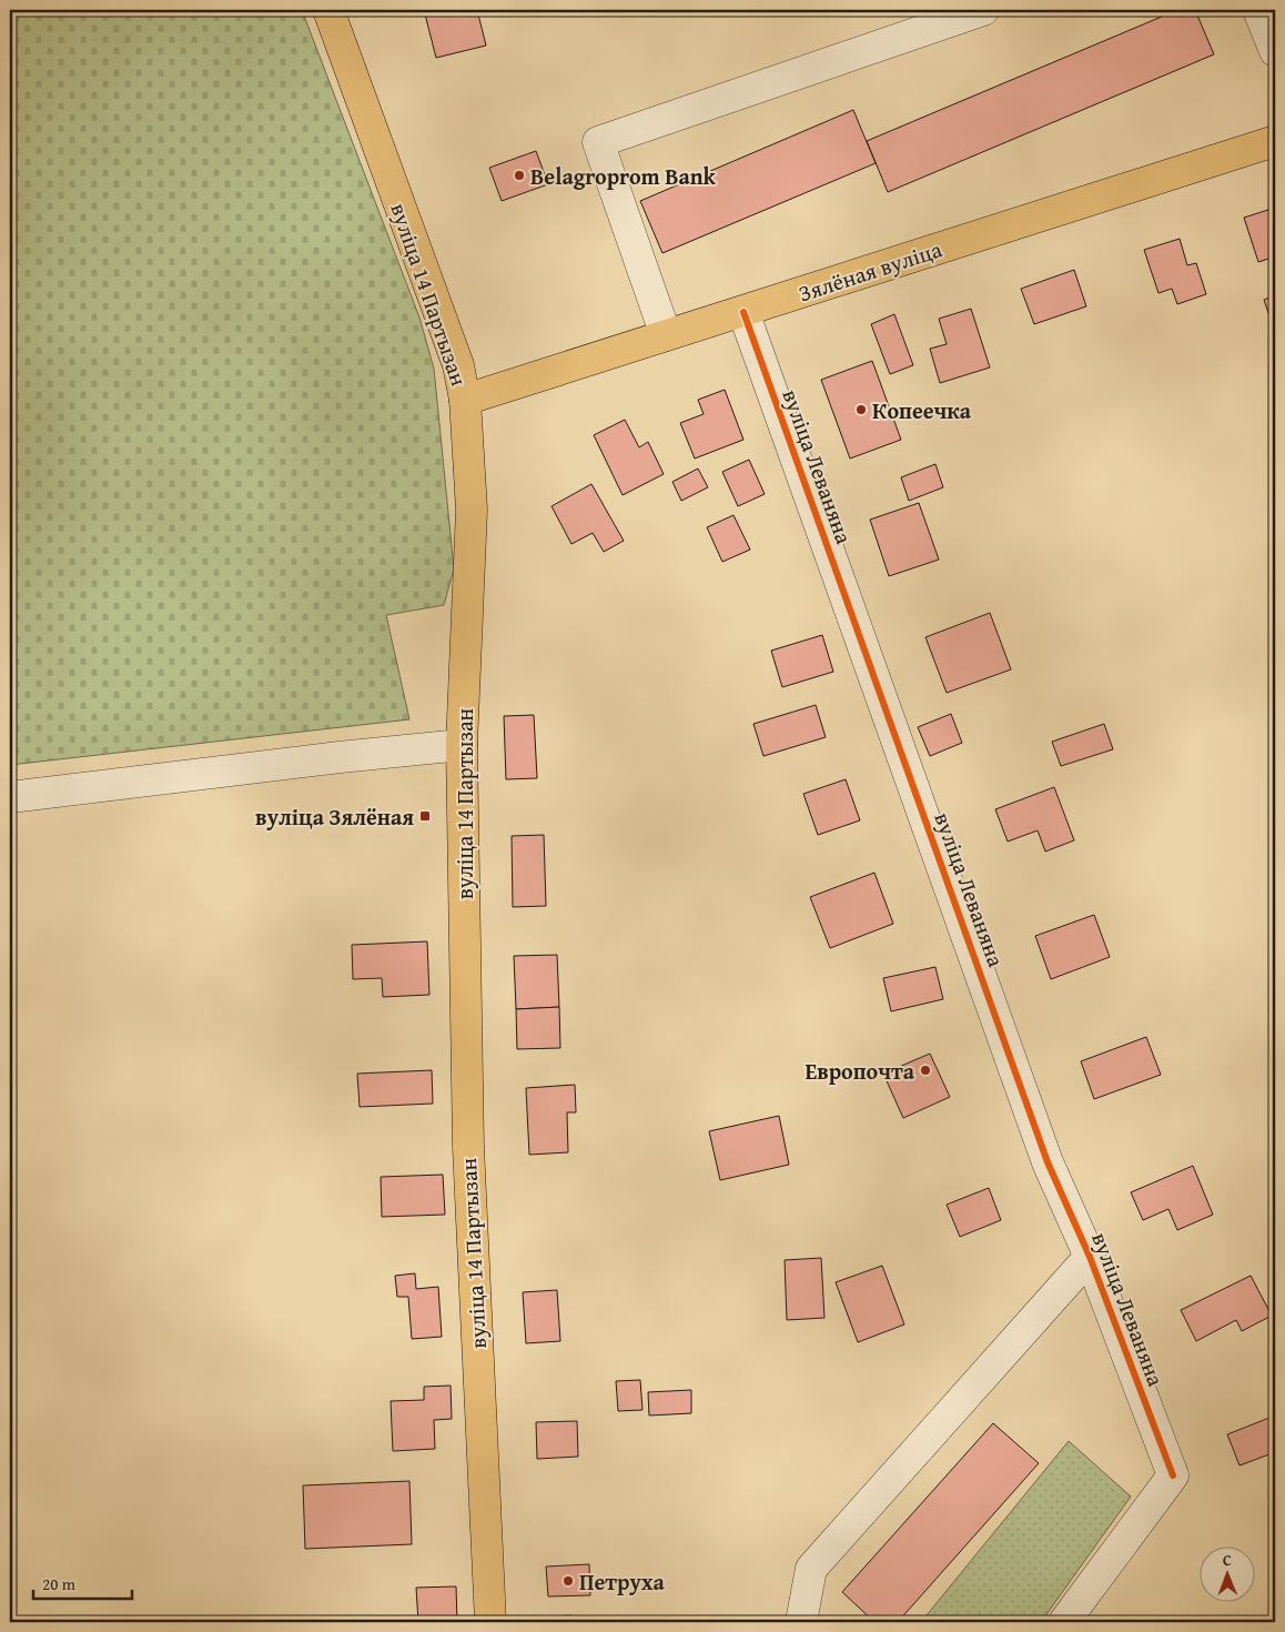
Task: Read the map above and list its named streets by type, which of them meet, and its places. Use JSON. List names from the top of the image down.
{
  "streets": {
    "main road": ["Зялёная вуліца", "вуліца 14 Партызан"],
    "street": ["вуліца Леваняна"]
  },
  "crossings": [
    ["Зялёная вуліца", "вуліца 14 Партызан"],
    ["Зялёная вуліца", "вуліца Леваняна"]
  ],
  "places": {
    "other": [
      "Belagroprom Bank",
      "Копеечка",
      "Европочта",
      "Петруха"
    ],
    "transit": ["вуліца Зялёная"]
  },
  "scale_bar": "20 m",
  "north": "top"
}
